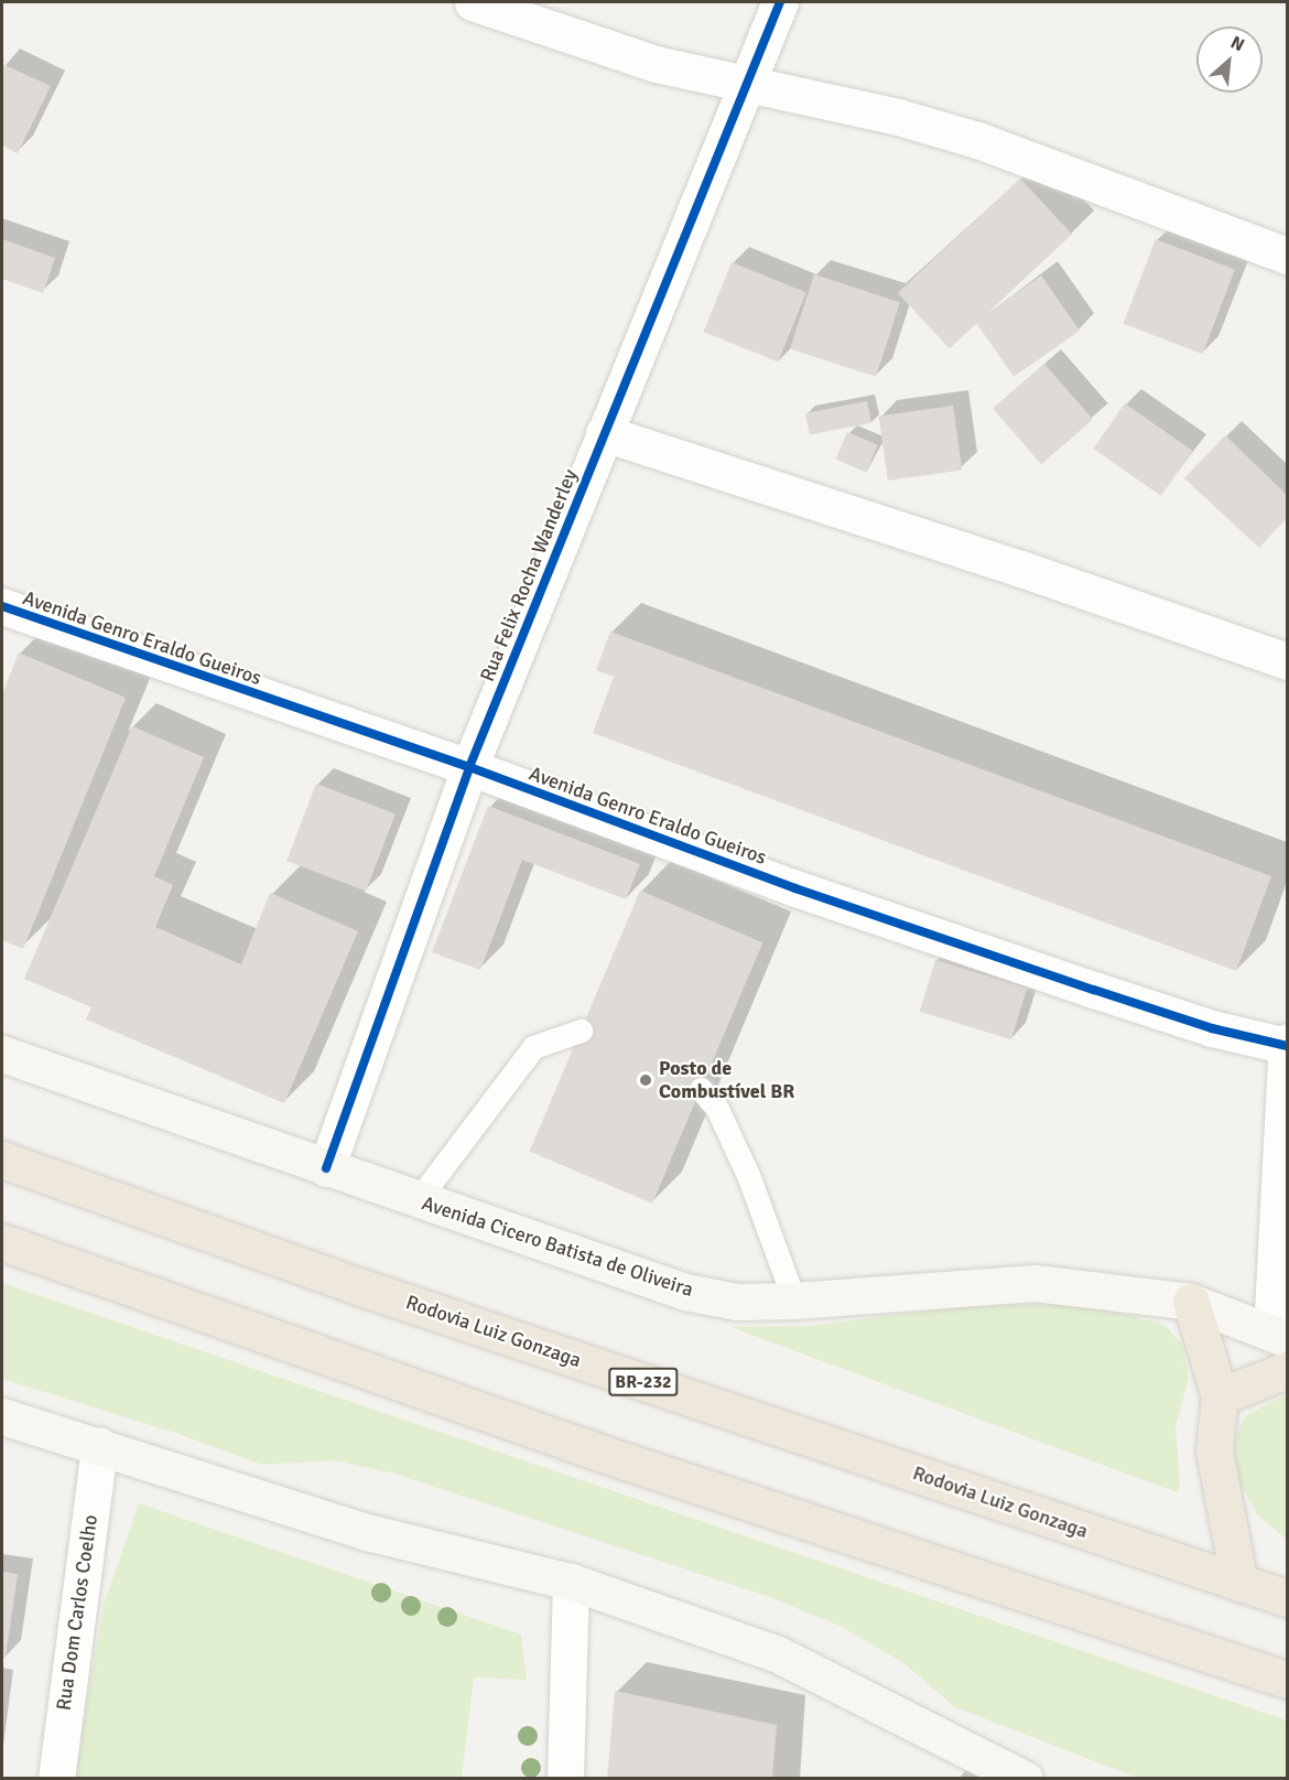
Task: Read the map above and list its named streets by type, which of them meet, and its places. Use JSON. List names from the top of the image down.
{
  "streets": {
    "highway": ["Rodovia Luiz Gonzaga", "BR-232"],
    "main road": ["Avenida Cicero Batista de Oliveira"],
    "street": ["Rua Felix Rocha Wanderley", "Avenida Genro Eraldo Gueiros", "Rua Dom Carlos Coelho"]
  },
  "crossings": [
    ["Rua Felix Rocha Wanderley", "Avenida Genro Eraldo Gueiros"],
    ["Rua Felix Rocha Wanderley", "Avenida Cicero Batista de Oliveira"]
  ],
  "places": ["Posto de Combustível BR"],
  "north": "top right"
}
